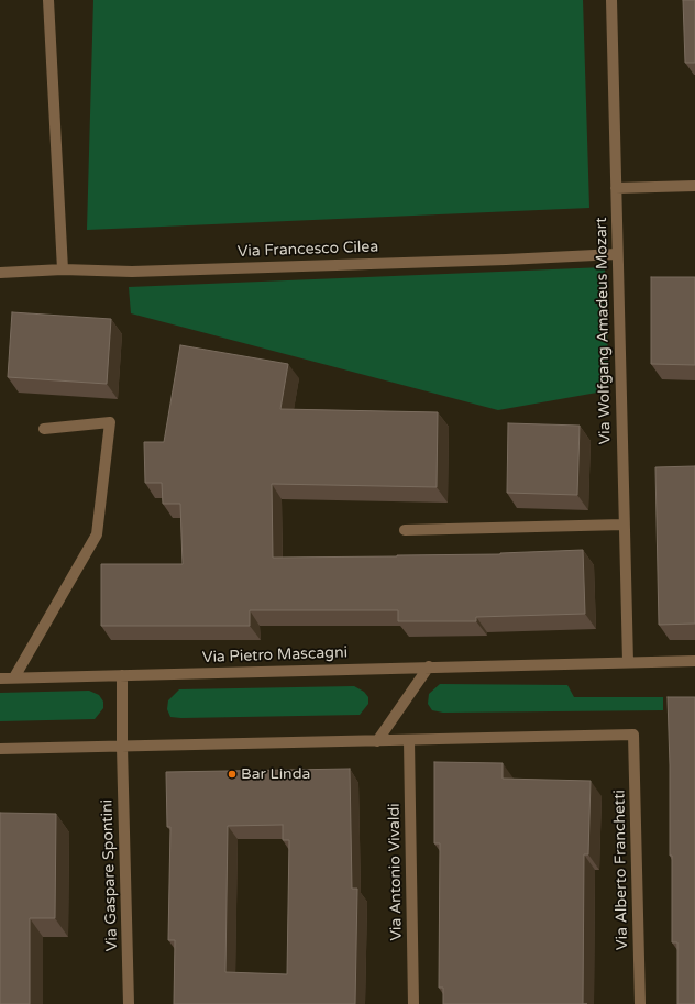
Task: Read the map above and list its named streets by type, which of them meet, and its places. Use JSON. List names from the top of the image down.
{
  "streets": {
    "street": [
      "Via Francesco Cilea",
      "Via Wolfgang Amadeus Mozart",
      "Via Pietro Mascagni",
      "Via Alberto Franchetti",
      "Via Antonio Vivaldi",
      "Via Gaspare Spontini"
    ]
  },
  "crossings": [
    ["Via Francesco Cilea", "Via Wolfgang Amadeus Mozart"],
    ["Via Wolfgang Amadeus Mozart", "Via Pietro Mascagni"],
    ["Via Alberto Franchetti", "Via Antonio Vivaldi"]
  ],
  "places": ["Bar Linda"]
}
